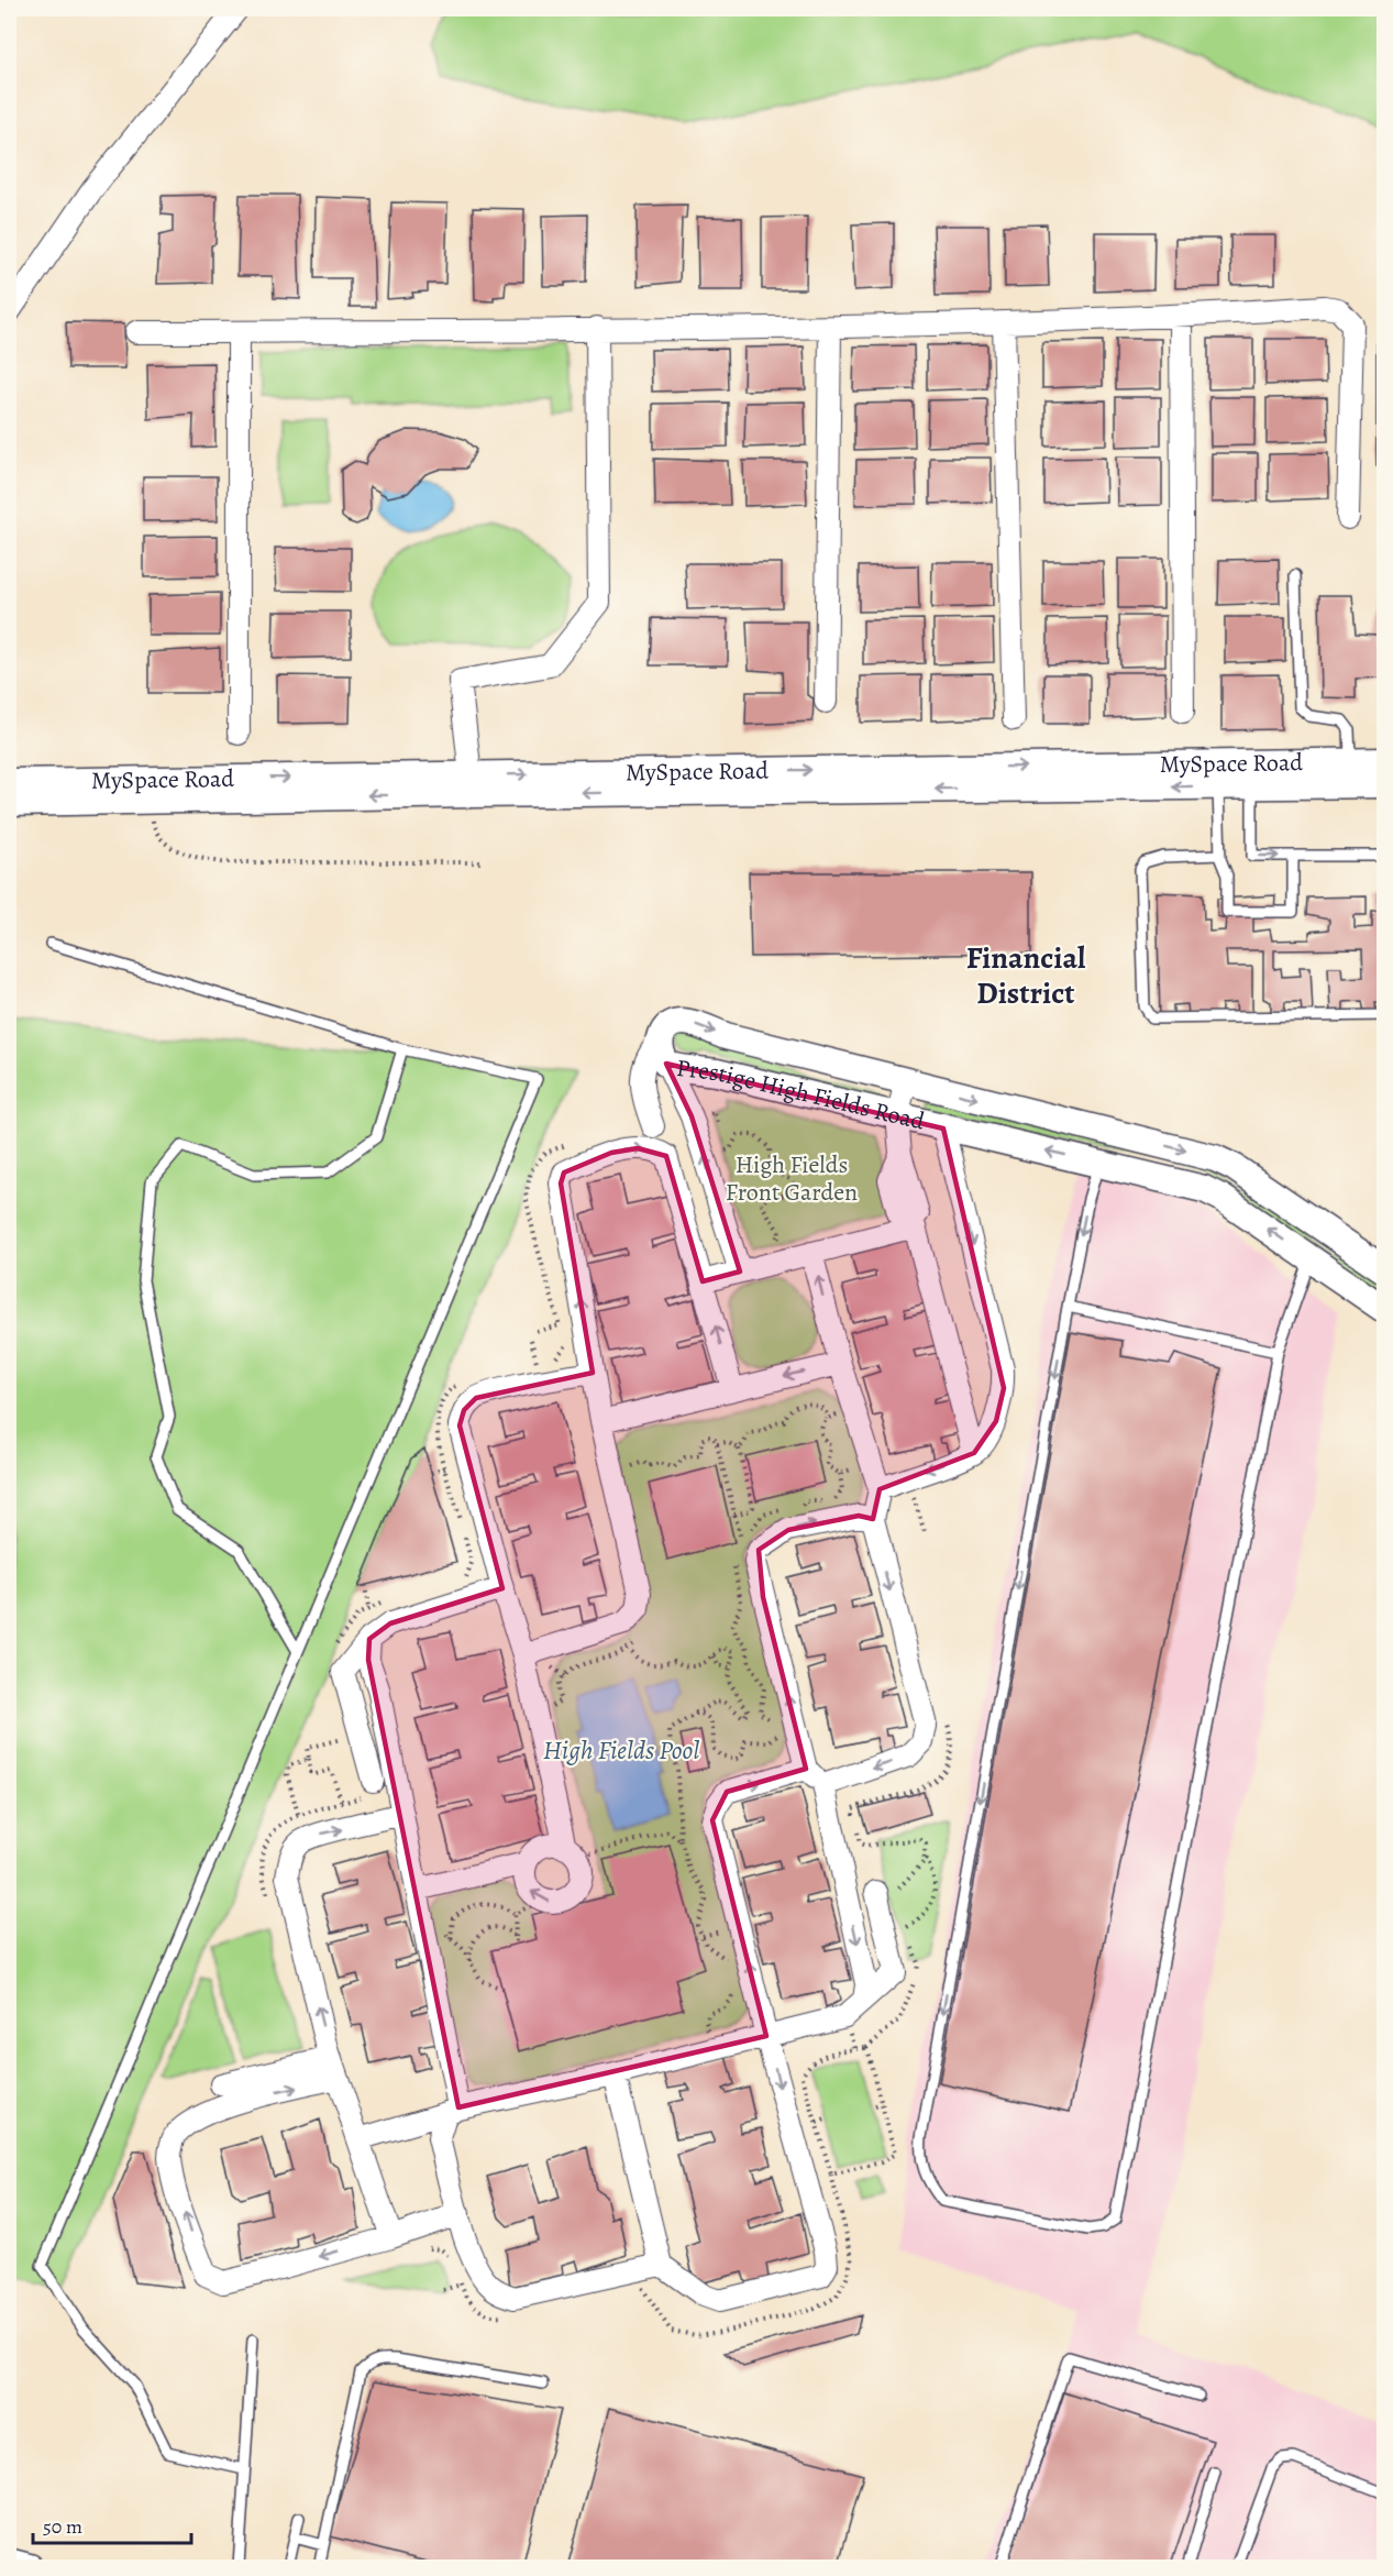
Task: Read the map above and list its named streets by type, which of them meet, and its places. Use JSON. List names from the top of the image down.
{
  "streets": {
    "street": ["MySpace Road", "Prestige High Fields Road"]
  },
  "districts": ["Financial District"],
  "water": ["High Fields Pool"],
  "parks": ["High Fields Front Garden"],
  "scale_bar": "50 m"
}
